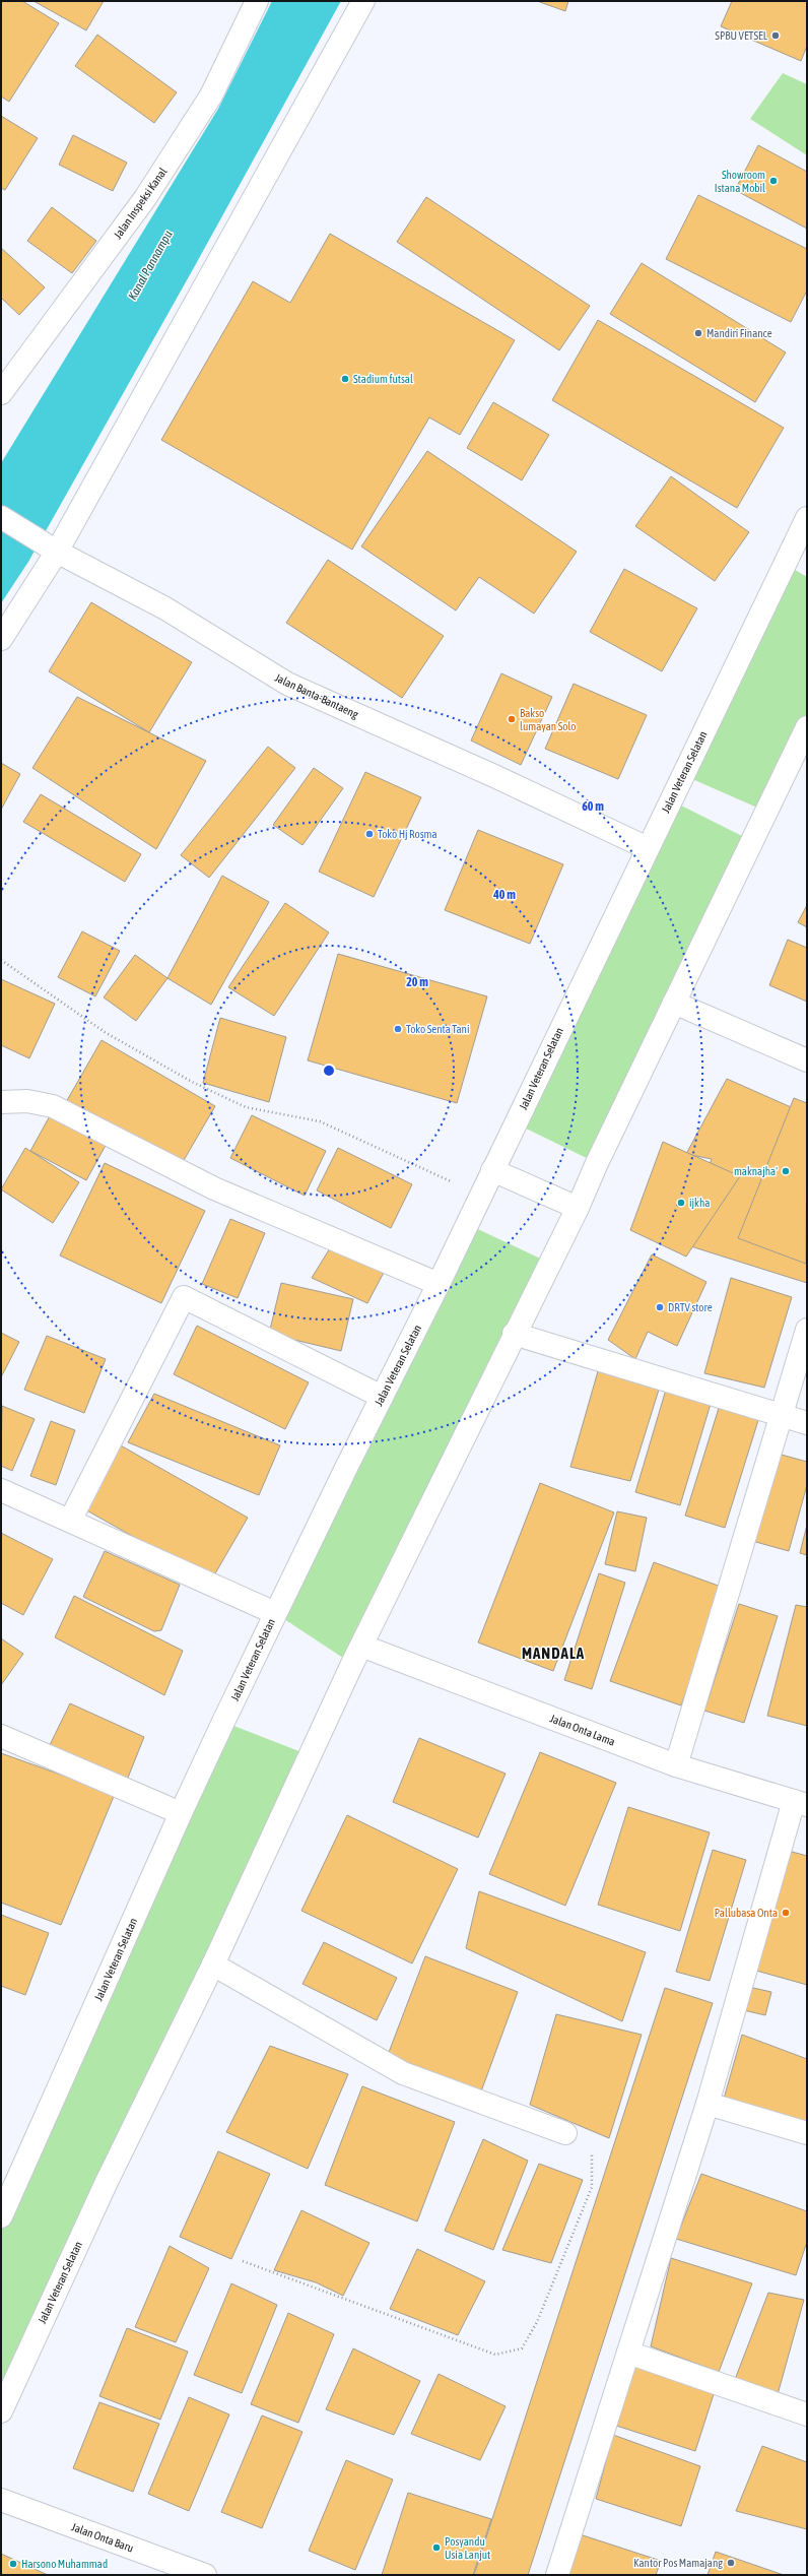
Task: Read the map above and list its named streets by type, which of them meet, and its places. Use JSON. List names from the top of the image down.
{
  "streets": {
    "street": [
      "Jalan Inspeksi Kanal",
      "Jalan Banta-Bantaeng",
      "Jalan Veteran Selatan",
      "Jalan Onta Lama",
      "Jalan Onta Baru"
    ]
  },
  "crossings": [
    ["Jalan Banta-Bantaeng", "Jalan Veteran Selatan"],
    ["Jalan Veteran Selatan", "Jalan Onta Lama"]
  ],
  "districts": ["MANDALA"],
  "water": ["Kanal Pannampu"],
  "places": [
    "SPBU VETSEL",
    "Showroom Istana Mobil",
    "Mandiri Finance",
    "Stadium futsal",
    "Bakso lumayan Solo",
    "Toko Hj Rosma",
    "Toko Senta Tani",
    "maknajha'",
    "ijkha",
    "DRTV store",
    "Pallubasa Onta",
    "Posyandu Usia Lanjut",
    "Kantor Pos Mamajang",
    "Harsono Muhammad"
  ],
  "rings": ["60 m", "40 m", "20 m"]
}
